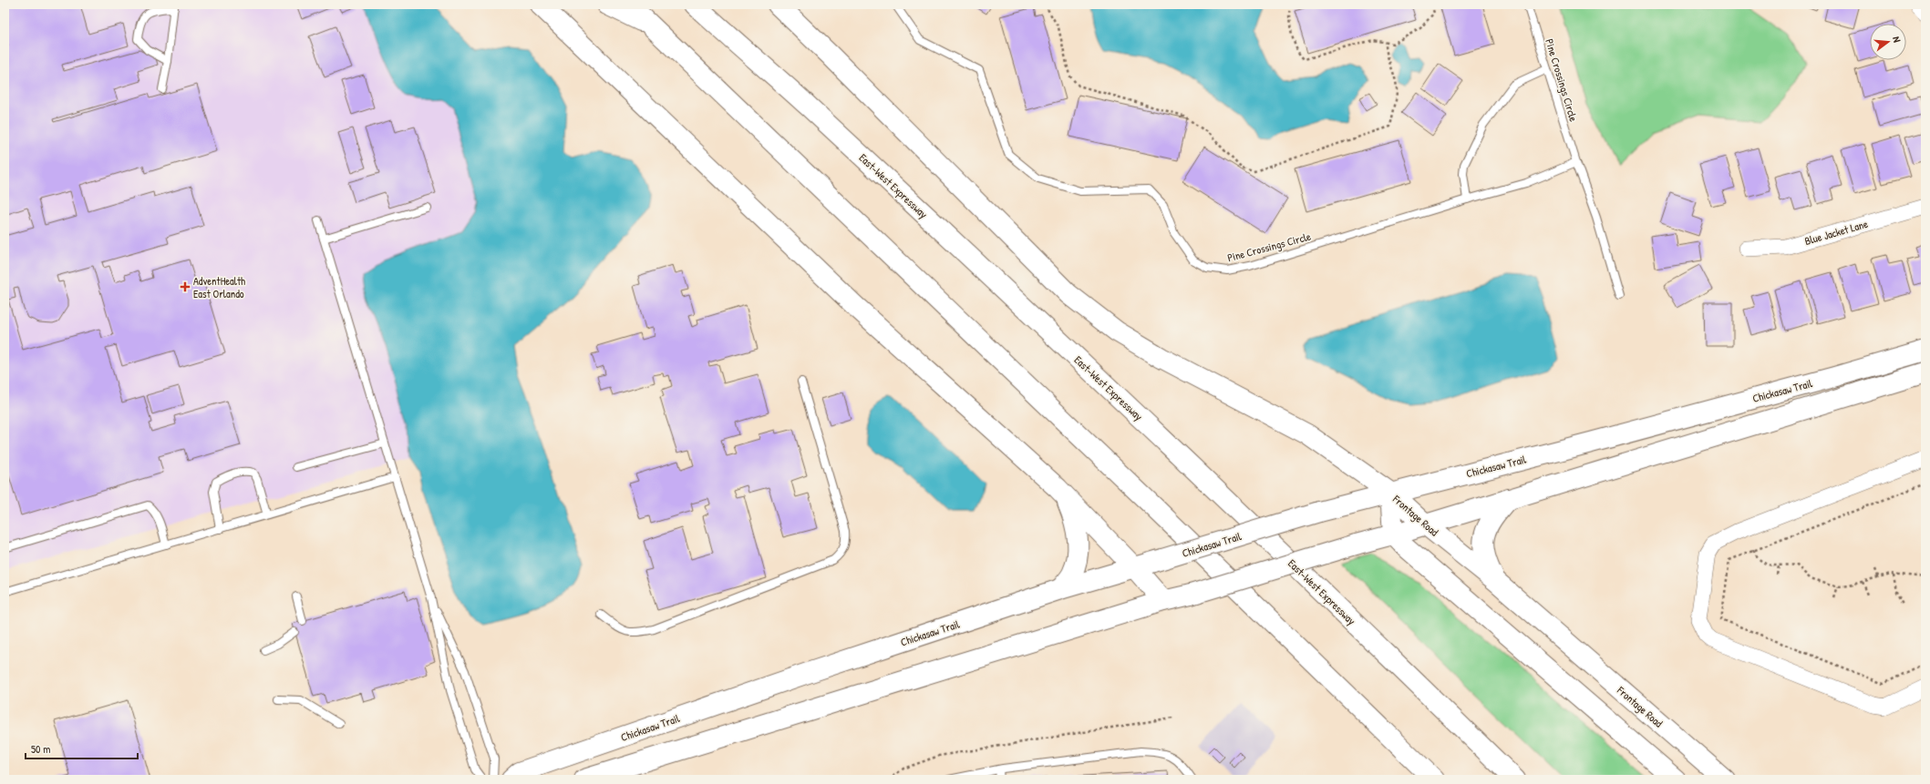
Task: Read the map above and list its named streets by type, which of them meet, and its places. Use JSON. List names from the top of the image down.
{
  "streets": {
    "main road": ["East-West Expressway", "Chickasaw Trail", "Frontage Road"],
    "street": ["Blue Jacket Lane"],
    "lane": ["Pine Crossings Circle"]
  },
  "crossings": [
    ["Chickasaw Trail", "Frontage Road"]
  ],
  "places": {
    "health": ["AdventHealth East Orlando"]
  },
  "scale_bar": "50 m",
  "north": "right"
}
